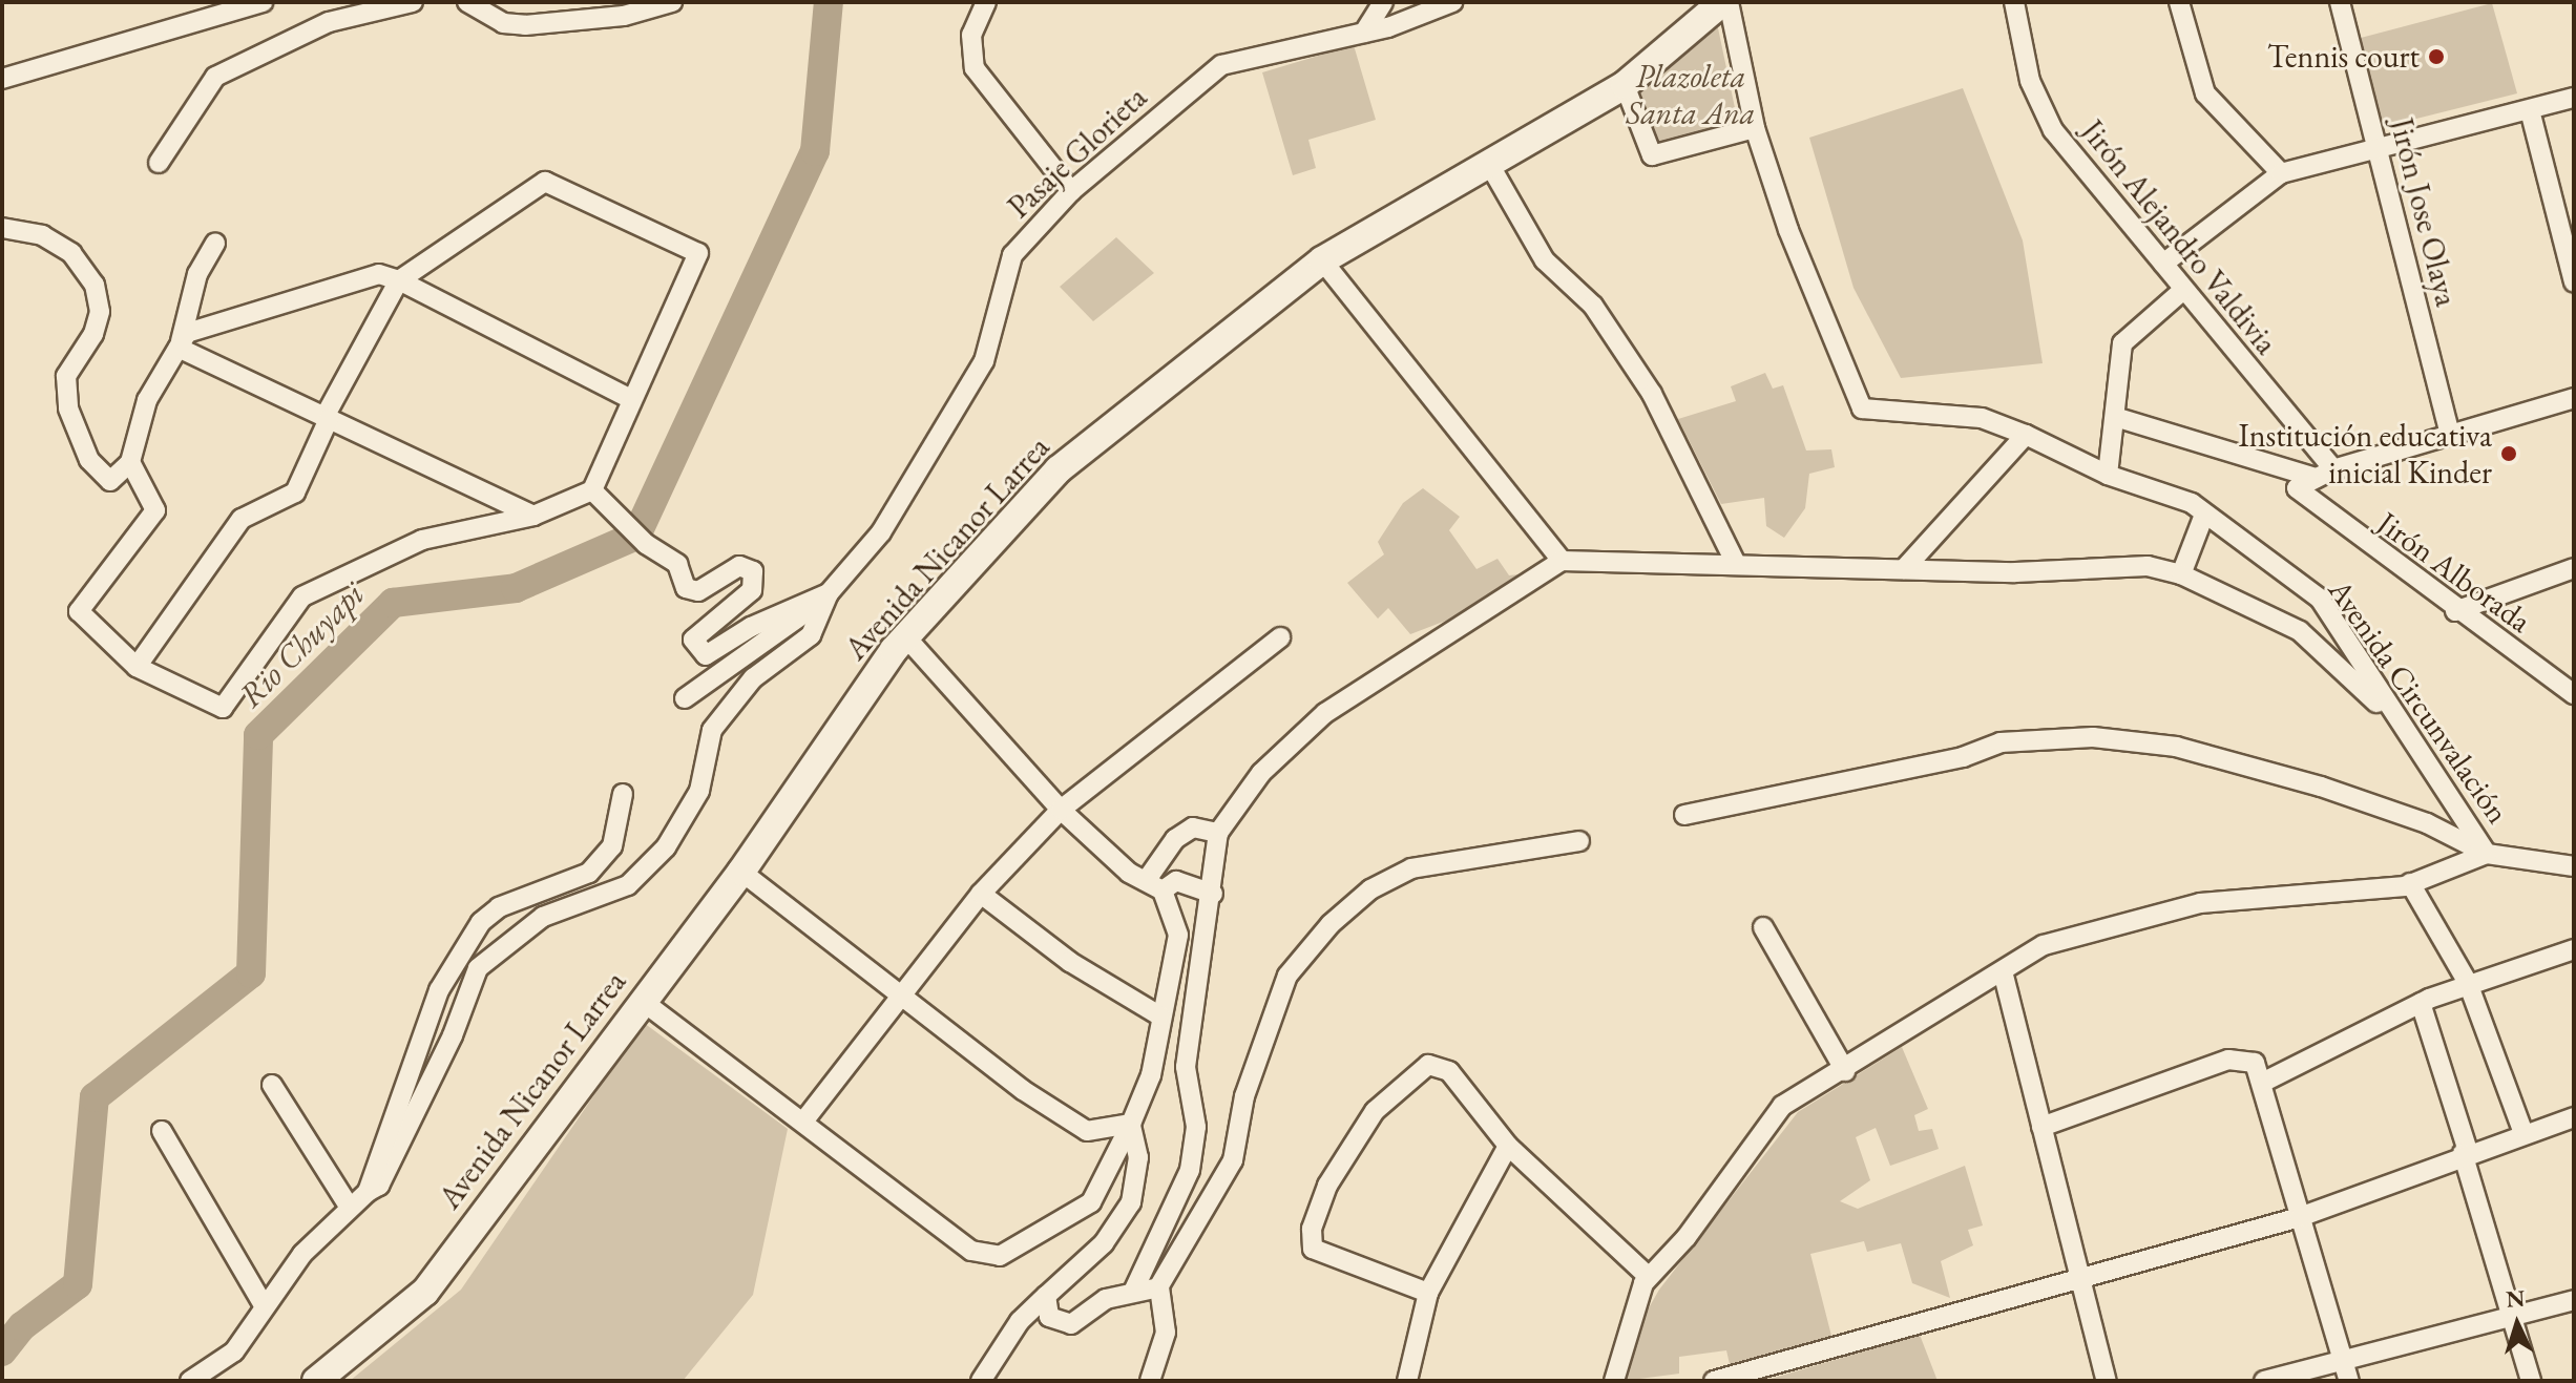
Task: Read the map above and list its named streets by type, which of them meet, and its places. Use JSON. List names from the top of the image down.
{
  "streets": {
    "main road": ["Avenida Nicanor Larrea"],
    "street": [
      "Pasaje Glorieta",
      "Jirón Jose Olaya",
      "Jirón Alejandro Valdivia",
      "Jirón Alborada",
      "Avenida Circunvalación"
    ]
  },
  "crossings": [
    ["Jirón Alejandro Valdivia", "Jirón Alborada"]
  ],
  "water": ["Rio Chuyapi"],
  "parks": ["Plazoleta Santa Ana"],
  "places": ["Tennis court", "Institución educativa inicial Kinder"],
  "north": "top"
}
